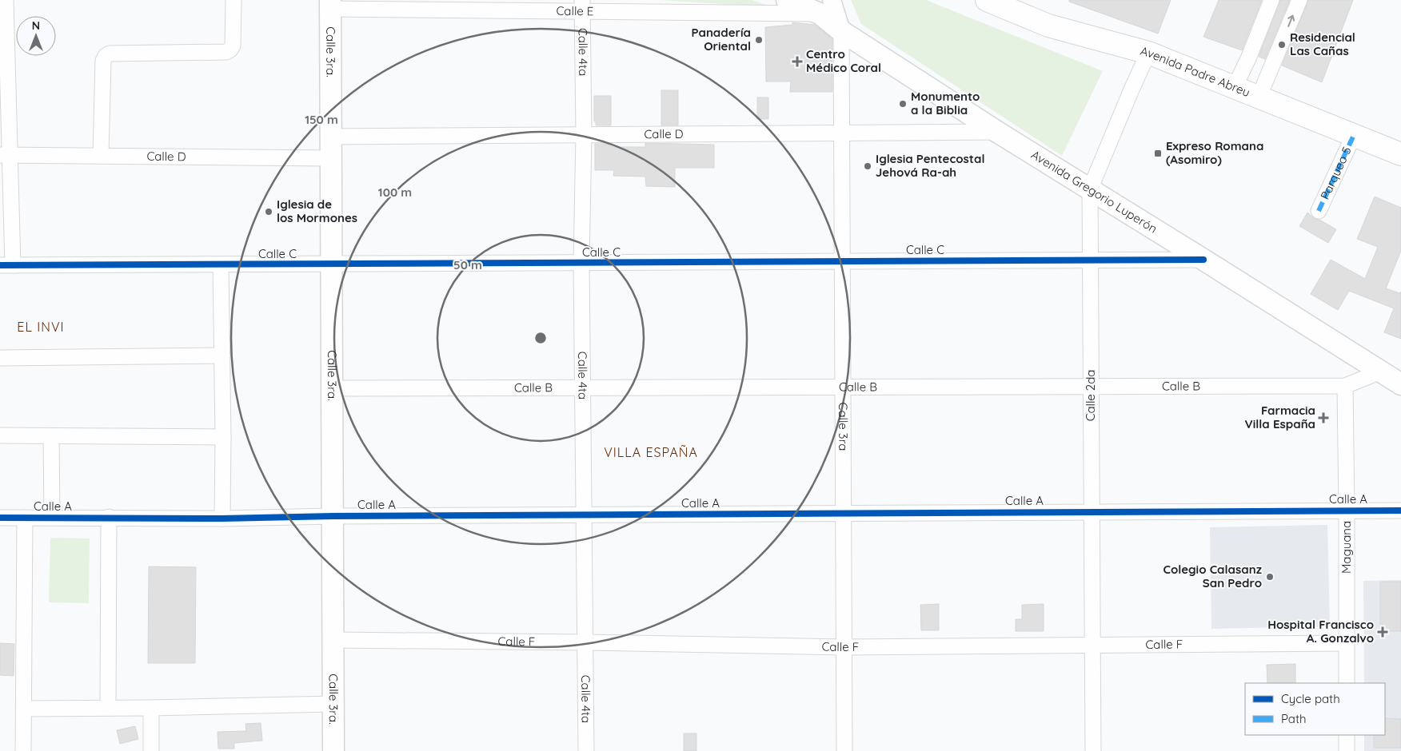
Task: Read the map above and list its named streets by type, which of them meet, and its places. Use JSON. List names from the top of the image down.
{
  "streets": {
    "main road": ["Calle 3ra.", "Avenida Padre Abreu", "Avenida Gregorio Luperón"],
    "street": [
      "Calle E",
      "Calle 4ta",
      "Calle D",
      "Parqueo 5",
      "Calle C",
      "Calle B",
      "Calle 2da",
      "Calle 3ra",
      "Calle A",
      "Maguana",
      "Calle F"
    ]
  },
  "crossings": [
    ["Calle E", "Calle 3ra."],
    ["Calle E", "Calle 4ta"],
    ["Calle E", "Avenida Gregorio Luperón"],
    ["Calle 3ra.", "Calle D"],
    ["Calle 3ra.", "Calle C"],
    ["Calle 3ra.", "Calle B"],
    ["Calle 3ra.", "Calle A"],
    ["Calle 3ra.", "Calle F"],
    ["Calle 4ta", "Calle D"],
    ["Calle 4ta", "Calle C"],
    ["Calle 4ta", "Calle B"],
    ["Calle 4ta", "Calle A"],
    ["Calle 4ta", "Calle F"],
    ["Avenida Padre Abreu", "Parqueo 5"],
    ["Avenida Padre Abreu", "Calle 2da"],
    ["Calle D", "Avenida Gregorio Luperón"],
    ["Calle D", "Calle 3ra"],
    ["Avenida Gregorio Luperón", "Calle C"],
    ["Avenida Gregorio Luperón", "Calle B"],
    ["Avenida Gregorio Luperón", "Calle 2da"],
    ["Avenida Gregorio Luperón", "Calle 3ra"],
    ["Calle C", "Calle 2da"],
    ["Calle C", "Calle 3ra"],
    ["Calle B", "Calle 2da"],
    ["Calle B", "Calle 3ra"],
    ["Calle B", "Maguana"],
    ["Calle 2da", "Calle A"],
    ["Calle 2da", "Calle F"],
    ["Calle 3ra", "Calle A"],
    ["Calle 3ra", "Calle F"],
    ["Calle A", "Maguana"],
    ["Maguana", "Calle F"]
  ],
  "districts": ["EL INVI", "VILLA ESPAÑA"],
  "places": {
    "other": [
      "Panadería Oriental",
      "Residencial Las Cañas",
      "Monumento a la Biblia",
      "Iglesia Pentecostal Jehová Ra-ah",
      "Iglesia de los Mormones",
      "Colegio Calasanz San Pedro"
    ],
    "health": ["Centro Médico Coral", "Farmacia Villa España", "Hospital Francisco A. Gonzalvo"],
    "transit": ["Expreso Romana (Asomiro)"]
  },
  "legend": ["Cycle path", "Path"],
  "north": "top",
  "rings": ["150 m", "100 m", "50 m"]
}
